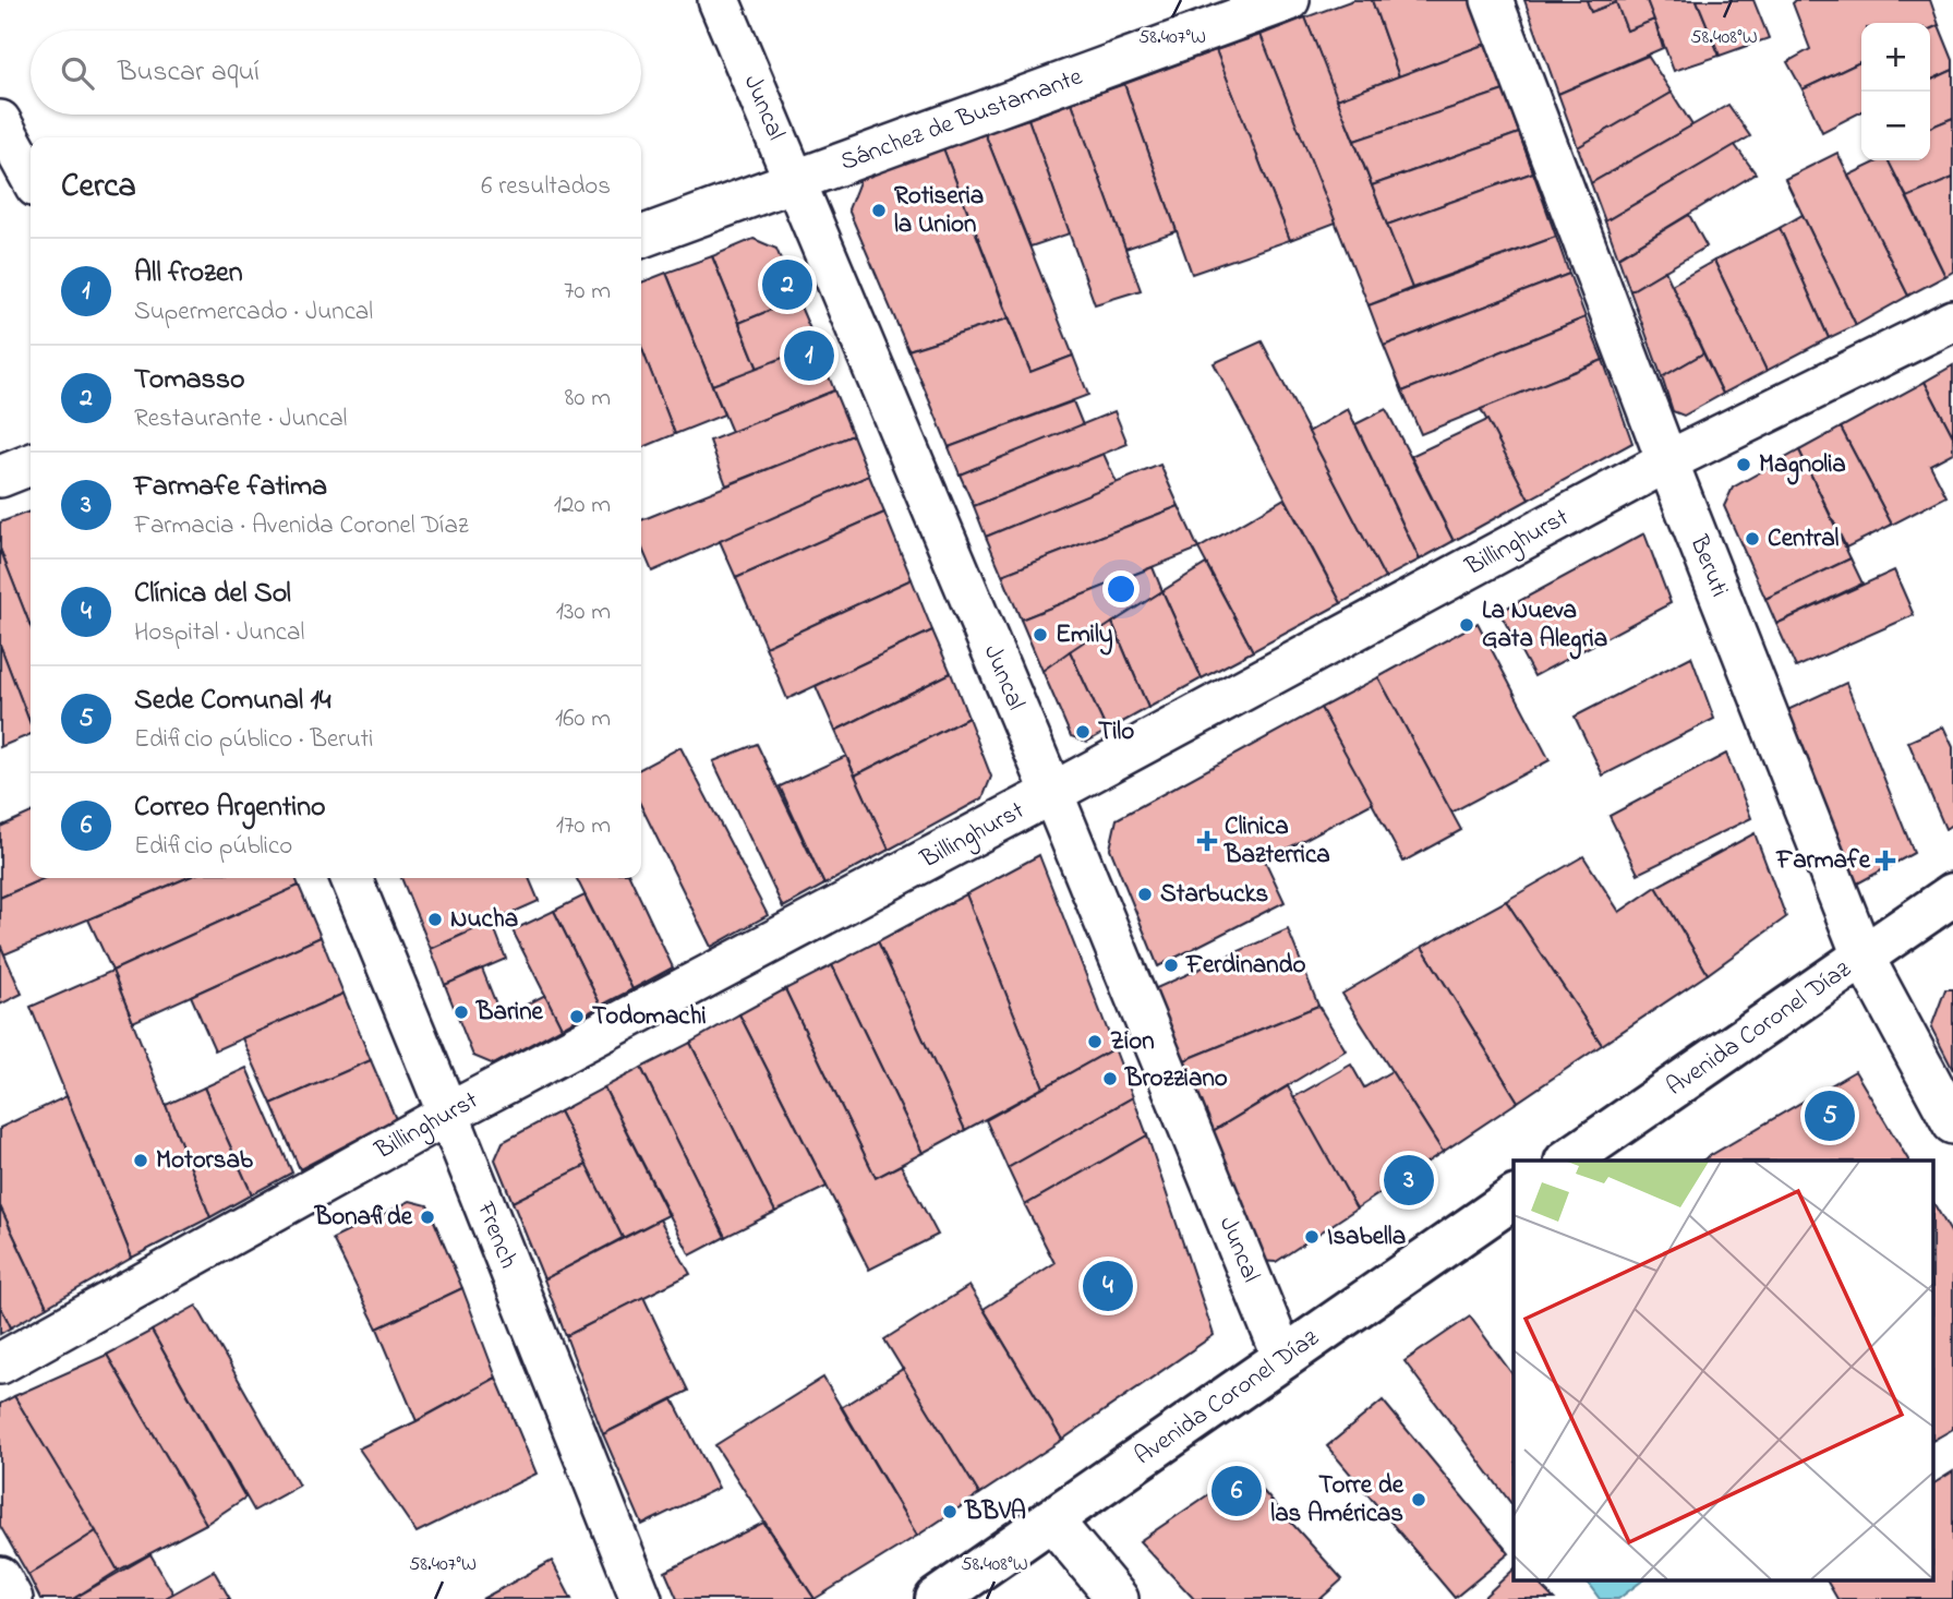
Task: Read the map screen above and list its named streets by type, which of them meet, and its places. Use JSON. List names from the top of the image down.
{
  "streets": {
    "main road": ["Avenida Coronel Díaz"],
    "street": [
      "Juncal",
      "Sánchez de Bustamante",
      "Billinghurst",
      "Beruti",
      "French"
    ]
  },
  "crossings": [
    ["Juncal", "Sánchez de Bustamante"],
    ["Juncal", "Billinghurst"],
    ["Juncal", "Avenida Coronel Díaz"],
    ["Billinghurst", "Beruti"],
    ["Billinghurst", "French"],
    ["Beruti", "Avenida Coronel Díaz"]
  ],
  "places": {
    "other": [
      "Rotiseria la Union",
      "Magnolia",
      "Central",
      "La Nueva Gata Alegria",
      "Emily",
      "Tilo",
      "Starbucks",
      "Nucha",
      "Ferdinando",
      "Barine",
      "Todomachi",
      "Zion",
      "Brozziano",
      "Motorsab",
      "Bonafide",
      "Isabella",
      "Torre de las Américas",
      "BBVA"
    ],
    "health": ["Clinica Bazterrica", "Farmafe"]
  },
  "page": {
    "map_buttons": ["+", "−"],
    "search": "Buscar aquí",
    "heading": ["Cerca", "6 resultados"],
    "list": [
      {
        "mark": "1",
        "name": "All frozen",
        "note": "Supermercado · Juncal",
        "value": "70 m"
      },
      {
        "mark": "2",
        "name": "Tomasso",
        "note": "Restaurante · Juncal",
        "value": "80 m"
      },
      {
        "mark": "3",
        "name": "Farmafe fatima",
        "note": "Farmacia · Avenida Coronel Díaz",
        "value": "120 m"
      },
      {
        "mark": "4",
        "name": "Clínica del Sol",
        "note": "Hospital · Juncal",
        "value": "130 m"
      },
      {
        "mark": "5",
        "name": "Sede Comunal 14",
        "note": "Edificio público · Beruti",
        "value": "160 m"
      },
      {
        "mark": "6",
        "name": "Correo Argentino",
        "note": "Edificio público",
        "value": "170 m"
      }
    ],
    "pins": [
      "2",
      "1",
      "5",
      "3",
      "4",
      "6"
    ]
  },
  "coordinates": ["58.407°W", "58.408°W"]
}
